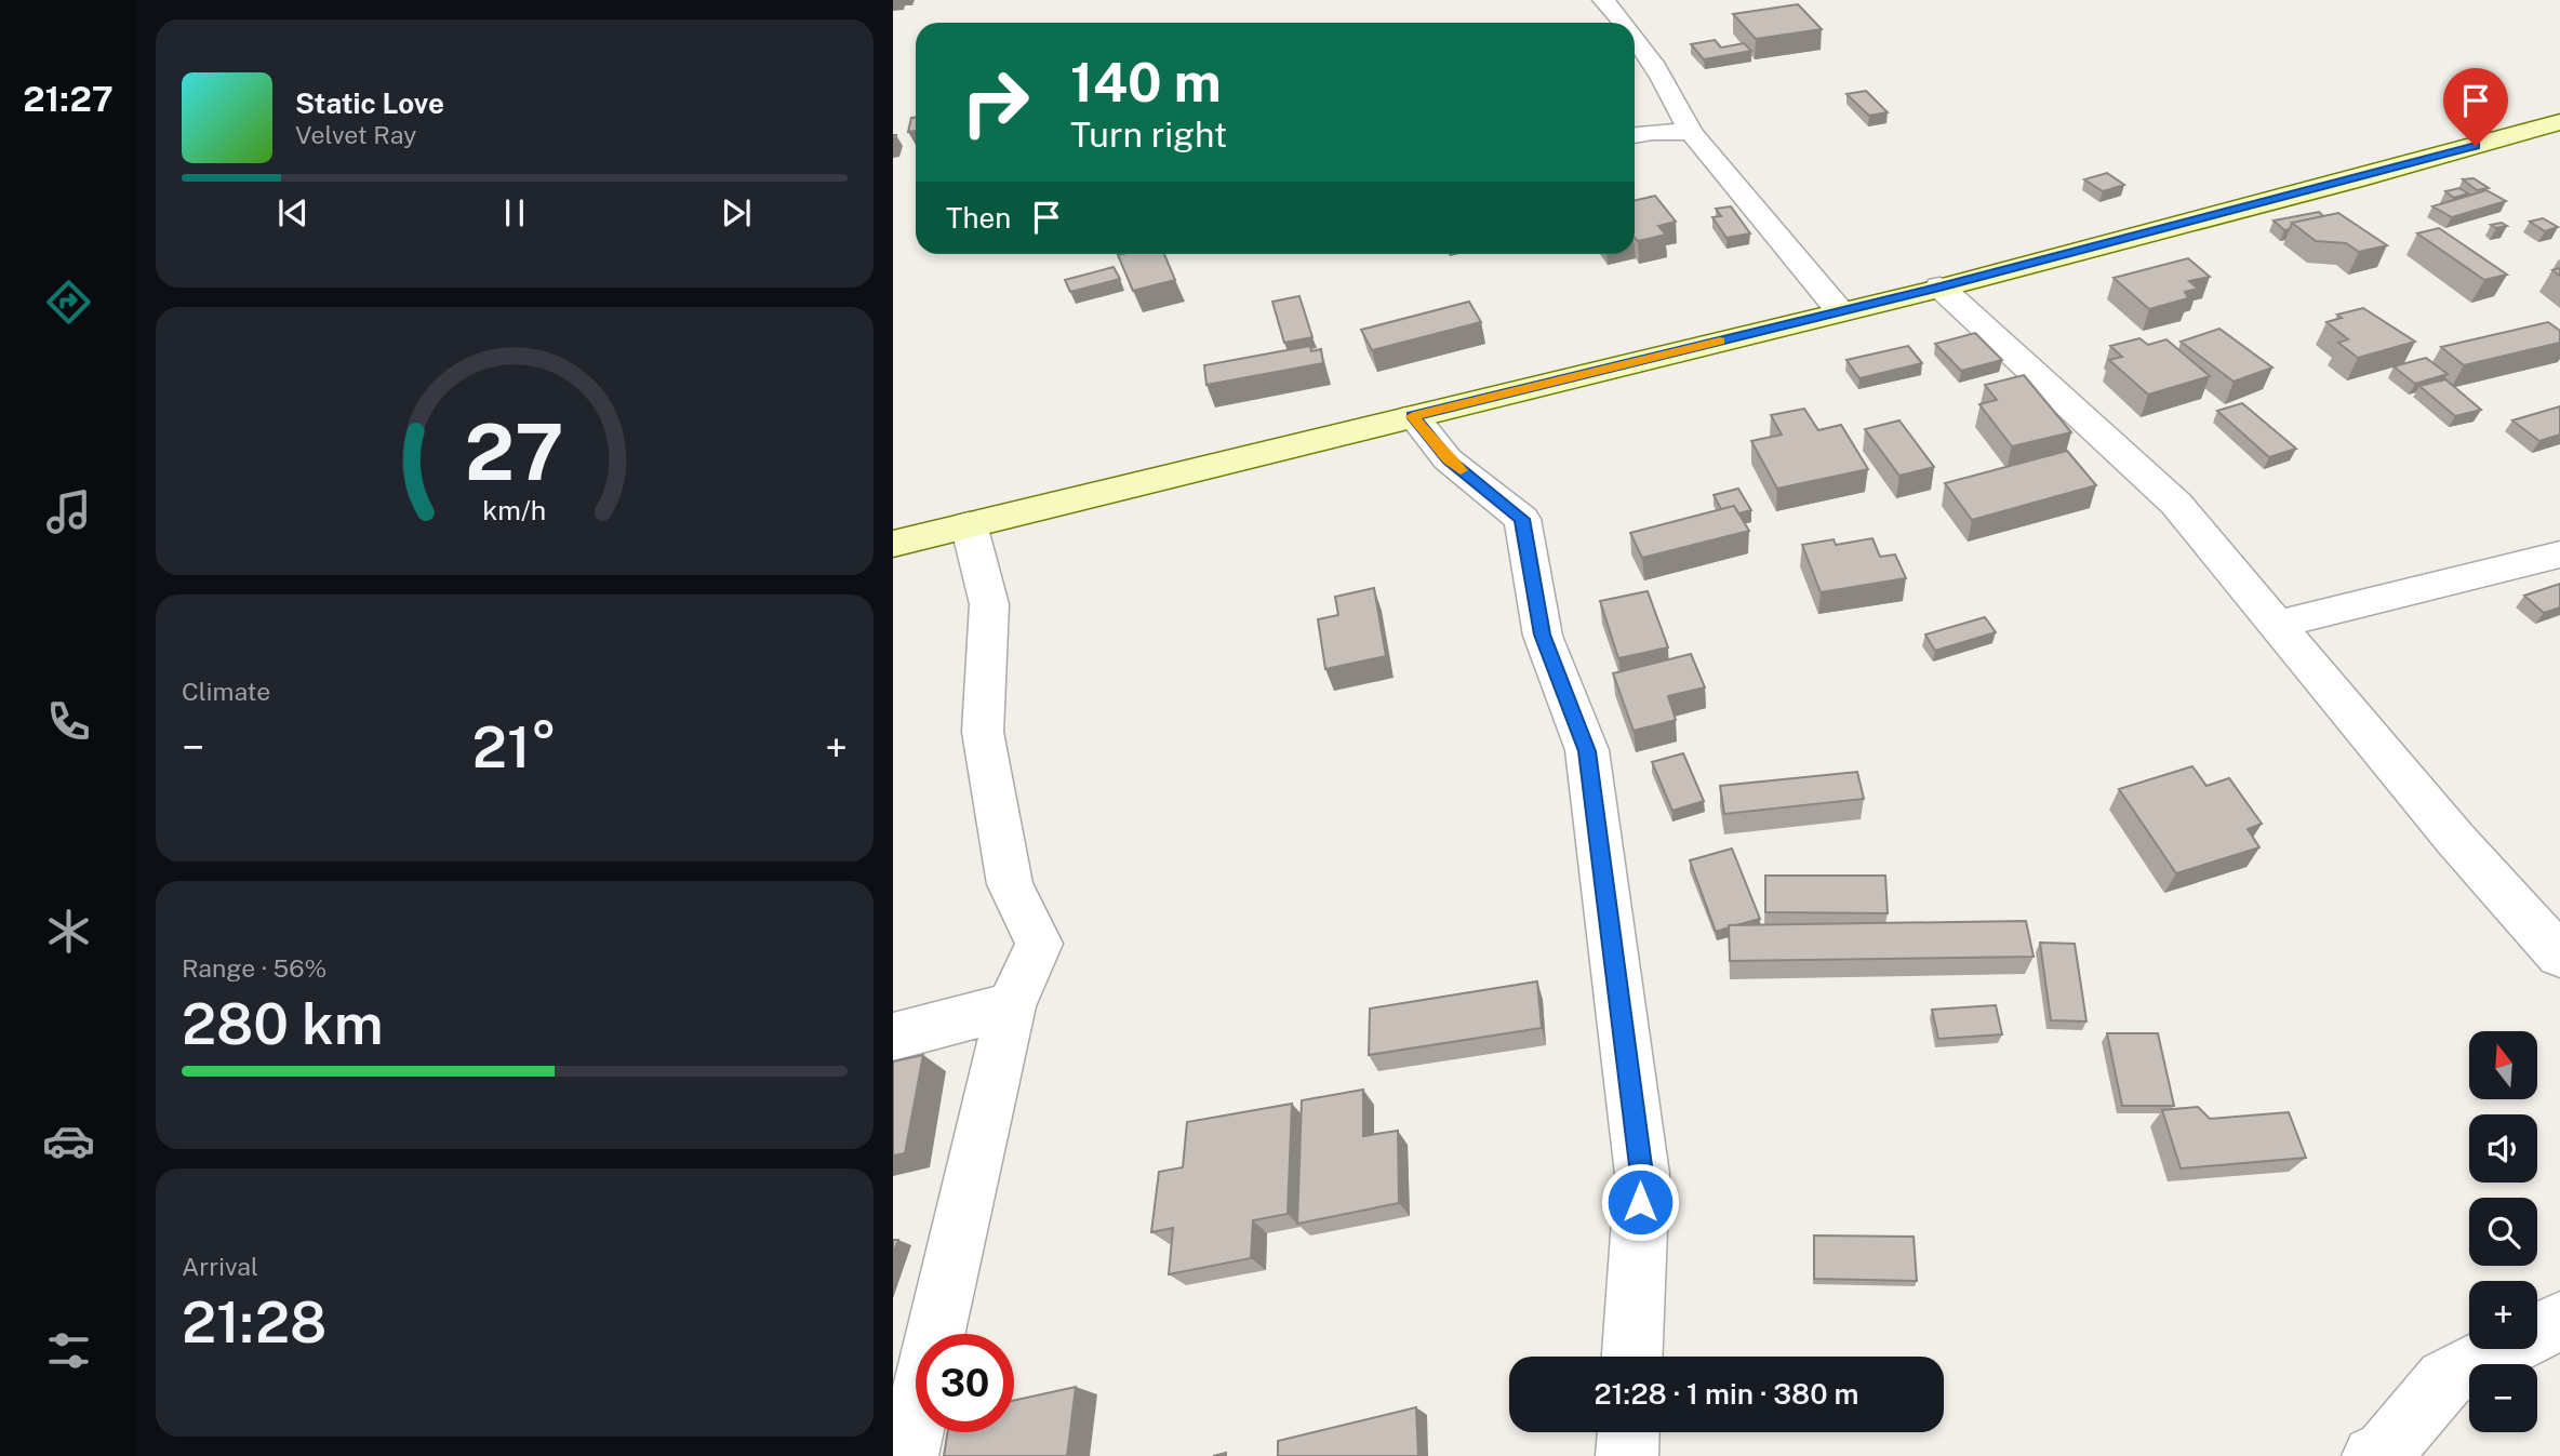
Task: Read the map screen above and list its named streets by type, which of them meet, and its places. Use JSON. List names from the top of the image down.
{
  "north": "top",
  "page": {
    "tabs": "21:27",
    "turn": ["140 m", "Turn right"],
    "song": ["Static Love", "Velvet Ray"],
    "then": "Then",
    "tile": [
      "Climate",
      ["Range · 56%", "280 km"],
      ["Arrival", "21:28"]
    ],
    "heat": ["−", "21°", "+"],
    "map_buttons": ["+", "−"],
    "limit": "30",
    "trip": "21:28 · 1 min · 380 m",
    "gauge": ["27", "km/h"]
  }
}
